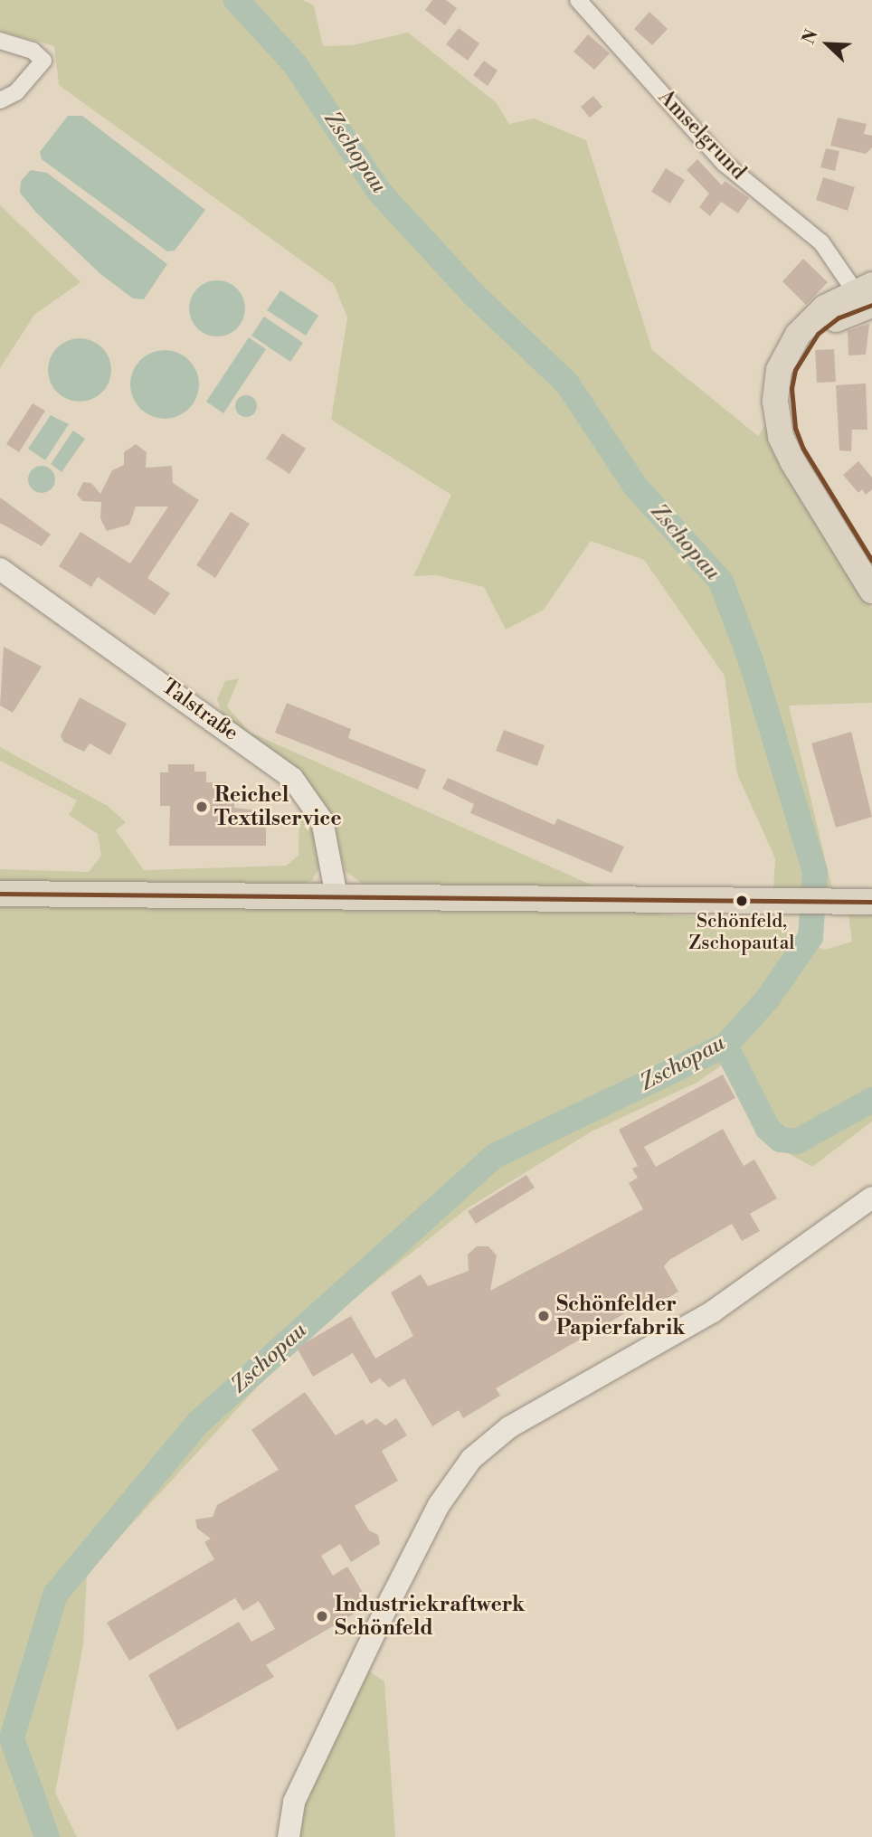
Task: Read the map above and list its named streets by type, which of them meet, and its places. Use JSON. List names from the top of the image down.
{
  "streets": {
    "main road": ["Talstraße"],
    "street": ["Amselgrund"]
  },
  "water": ["Zschopau"],
  "places": [
    "Reichel Textilservice",
    "Schönfeld, Zschopautal",
    "Schönfelder Papierfabrik",
    "Industriekraftwerk Schönfeld"
  ],
  "north": "top left"
}
